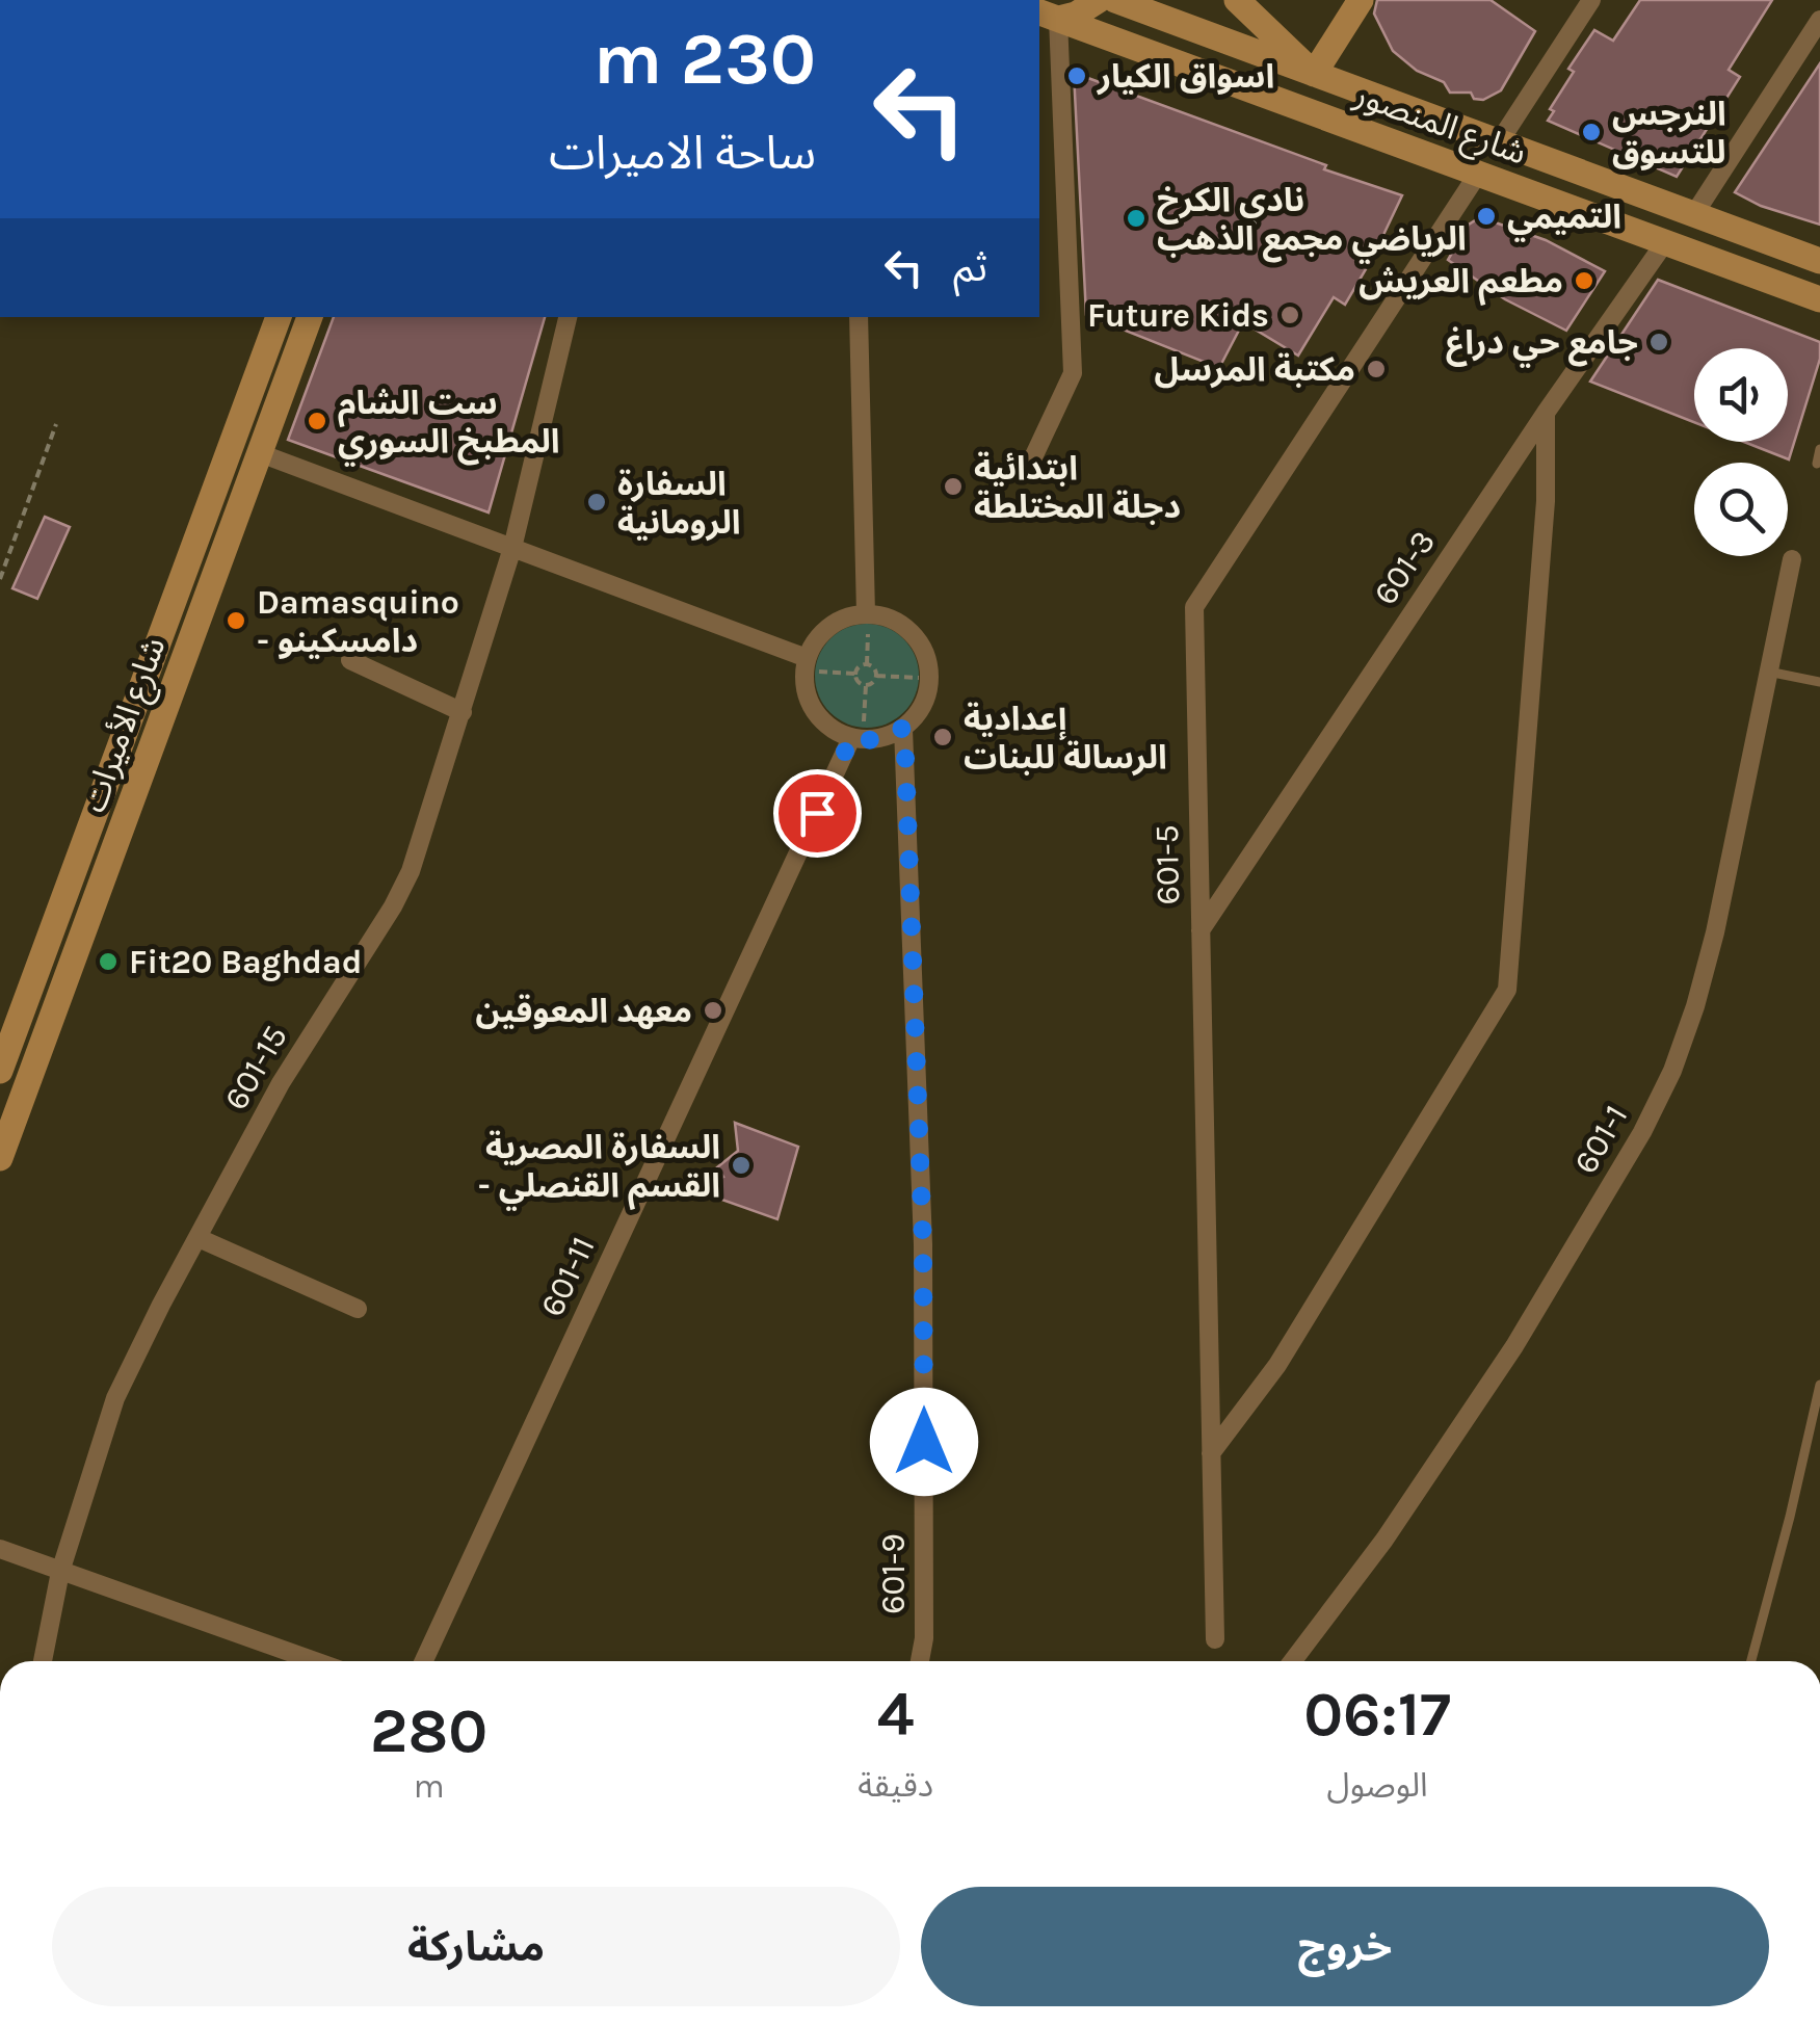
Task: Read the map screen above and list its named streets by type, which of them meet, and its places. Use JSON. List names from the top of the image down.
{
  "streets": {
    "main road": ["شارع المنصور", "شارع الأميرات"],
    "street": [
      "601-3",
      "601-5",
      "601-15",
      "601-1",
      "601-11",
      "601-9"
    ]
  },
  "crossings": [
    ["شارع المنصور", "601-3"],
    ["شارع المنصور", "601-5"],
    ["601-3", "601-5"]
  ],
  "places": [
    "اسواق الكيار",
    "النرجس للتسوق",
    "التميمي",
    "نادي الكرخ الرياضي مجمع الذهب",
    "مطعم العريش",
    "Future Kids",
    "جامع حي دراغ",
    "مكتبة المرسل",
    "ست الشام المطبخ السوري",
    "ابتدائية دجلة المختلطة",
    "السفارة الرومانية",
    "Damasquino - دامسكينو",
    "إعدادية الرسالة للبنات",
    "Fit20 Baghdad",
    "معهد المعوقين",
    "السفارة المصرية - القسم القنصلي"
  ],
  "page": {
    "turn": ["230 m", "ساحة الاميرات"],
    "then": "ثم",
    "eta": [
      "06:17",
      "الوصول",
      "4",
      "دقيقة",
      "280",
      "m"
    ],
    "buttons": ["خروج", "مشاركة"]
  }
}
